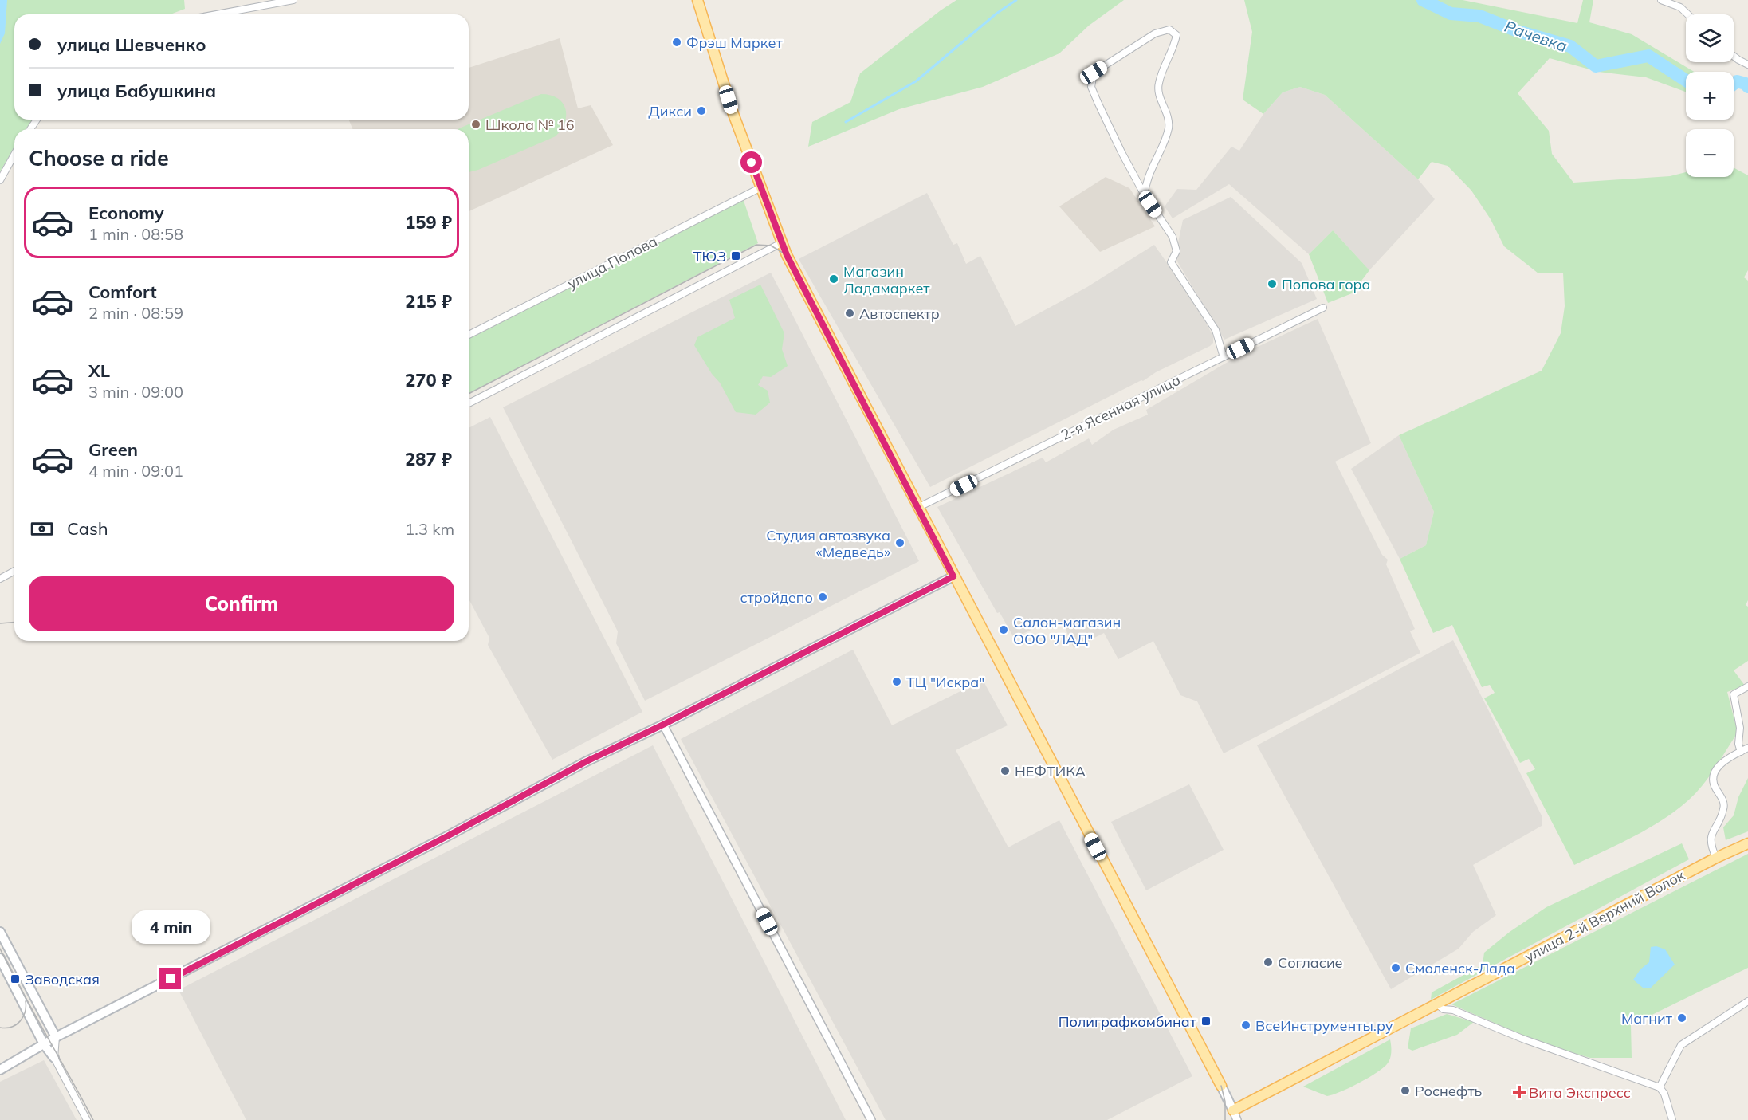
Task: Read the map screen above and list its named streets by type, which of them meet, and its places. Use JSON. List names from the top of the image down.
{
  "streets": {
    "main road": ["улица 2-й Верхний Волок"],
    "street": ["улица Попова", "2-я Ясенная улица"]
  },
  "water": ["Рачевка"],
  "places": {
    "other": [
      "Фрэш Маркет",
      "Дикси",
      "Школа № 16",
      "Магазин Ладамаркет",
      "Попова гора",
      "Автоспектр",
      "Студия автозвука «Медведь»",
      "стройдепо",
      "Салон-магазин ООО \"ЛАД\"",
      "ТЦ \"Искра\"",
      "НЕФТИКА",
      "Согласие",
      "Смоленск-Лада",
      "Магнит",
      "ВсеИнструменты.ру",
      "Роснефть"
    ],
    "transit": ["ТЮЗ", "Заводская", "Полиграфкомбинат"],
    "health": ["Вита Экспресс"]
  },
  "page": {
    "map_buttons": ["+", "−"],
    "banner": ["улица Шевченко", "улица Бабушкина"],
    "heading": "Choose a ride",
    "list": [
      {
        "name": "Economy",
        "note": "1 min · 08:58",
        "value": "159 ₽"
      },
      {
        "name": "Comfort",
        "note": "2 min · 08:59",
        "value": "215 ₽"
      },
      {
        "name": "XL",
        "note": "3 min · 09:00",
        "value": "270 ₽"
      },
      {
        "name": "Green",
        "note": "4 min · 09:01",
        "value": "287 ₽"
      }
    ],
    "pay": ["Cash", "1.3 km"],
    "buttons": "Confirm",
    "bubble": "4 min"
  }
}
